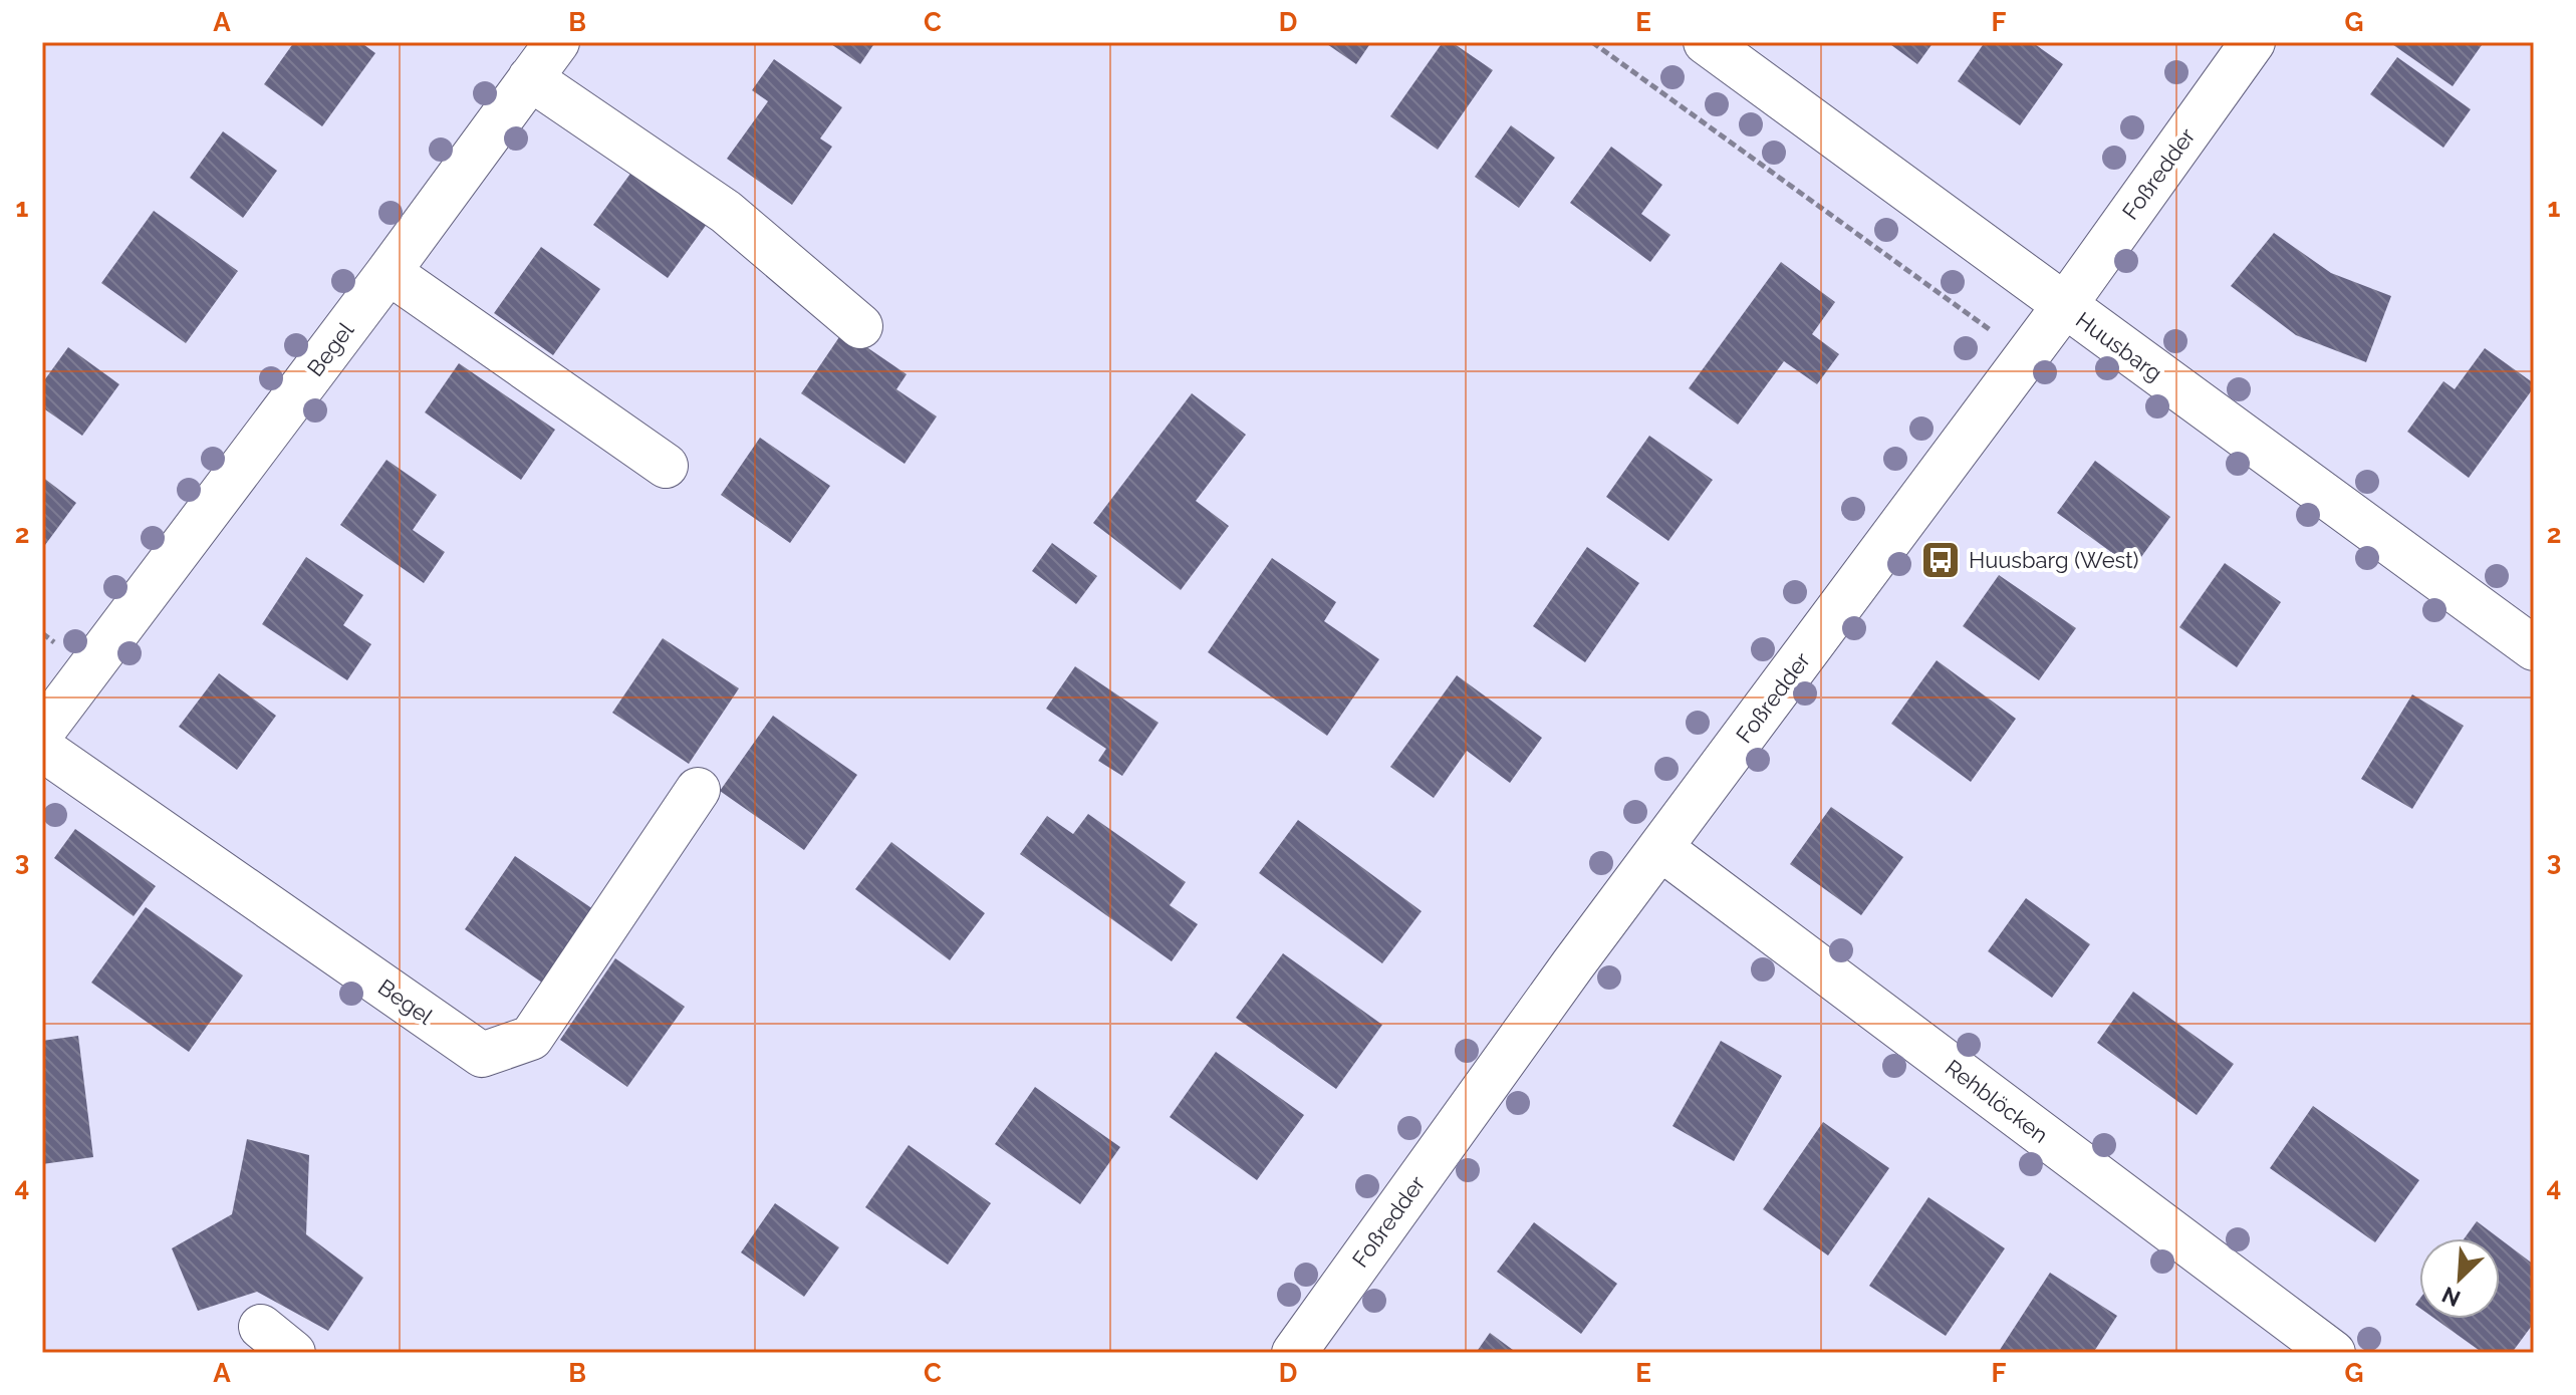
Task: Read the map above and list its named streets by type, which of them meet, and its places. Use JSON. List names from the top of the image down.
{
  "streets": {
    "street": [
      "Foßredder",
      "Huusbarg",
      "Begel",
      "Rehblöcken"
    ]
  },
  "crossings": [
    ["Foßredder", "Huusbarg"],
    ["Foßredder", "Rehblöcken"]
  ],
  "places": {
    "bus stop": ["Huusbarg (West)"]
  },
  "north": "bottom left",
  "grid": {
    "columns": [
      "A",
      "B",
      "C",
      "D",
      "E",
      "F",
      "G"
    ],
    "rows": [
      "1",
      "2",
      "3",
      "4"
    ]
  }
}
